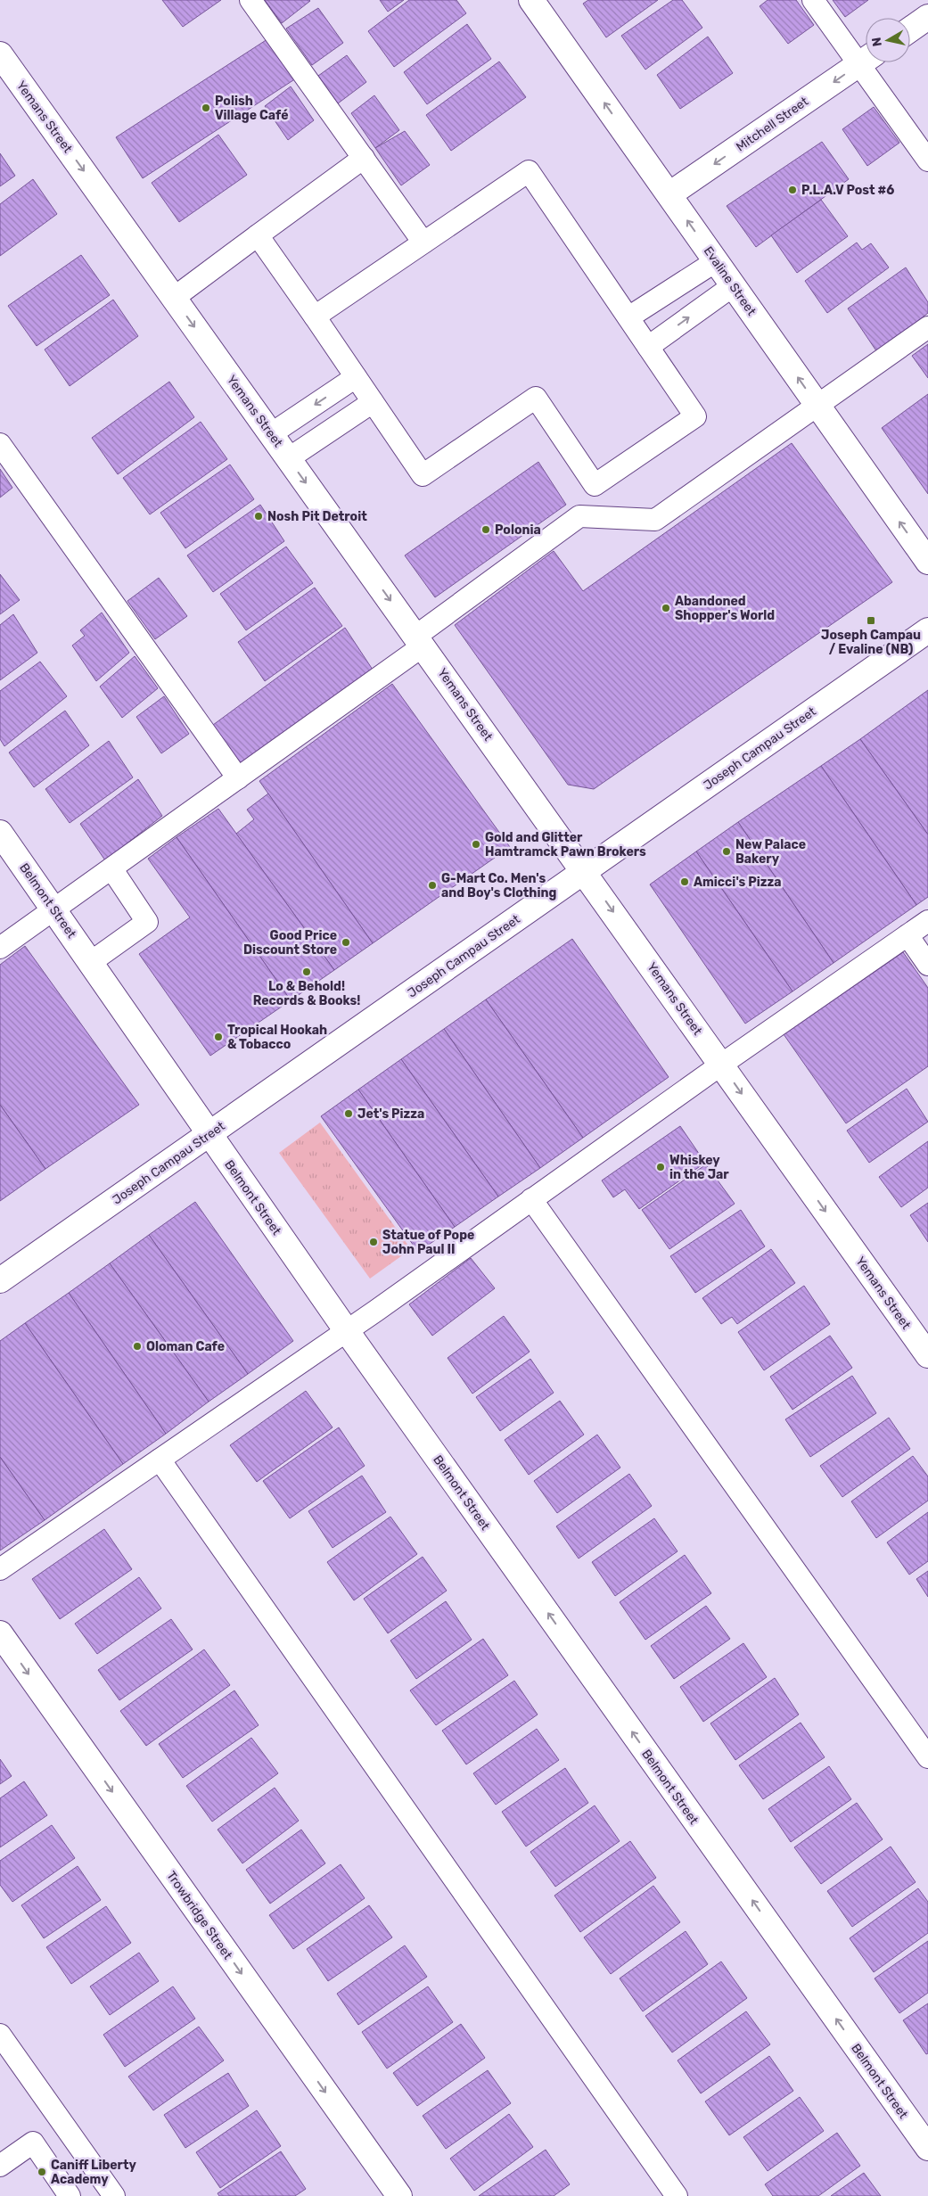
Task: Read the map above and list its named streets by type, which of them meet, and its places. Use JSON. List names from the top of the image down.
{
  "streets": {
    "street": [
      "Yemans Street",
      "Mitchell Street",
      "Evaline Street",
      "Joseph Campau Street",
      "Belmont Street",
      "Trowbridge Street"
    ]
  },
  "crossings": [
    ["Yemans Street", "Joseph Campau Street"],
    ["Mitchell Street", "Evaline Street"],
    ["Joseph Campau Street", "Belmont Street"]
  ],
  "one_way": [
    "Yemans Street",
    "Mitchell Street",
    "Evaline Street",
    "Belmont Street",
    "Trowbridge Street"
  ],
  "places": {
    "other": [
      "Polish Village Café",
      "P.L.A.V Post #6",
      "Nosh Pit Detroit",
      "Polonia",
      "Abandoned Shopper's World",
      "Gold and Glitter Hamtramck Pawn Brokers",
      "New Palace Bakery",
      "Amicci's Pizza",
      "G-Mart Co. Men's and Boy's Clothing",
      "Good Price Discount Store",
      "Lo & Behold! Records & Books!",
      "Tropical Hookah & Tobacco",
      "Jet's Pizza",
      "Whiskey in the Jar",
      "Statue of Pope John Paul II",
      "Oloman Cafe",
      "Caniff Liberty Academy"
    ],
    "transit": ["Joseph Campau / Evaline (NB)"]
  },
  "north": "left"
}
